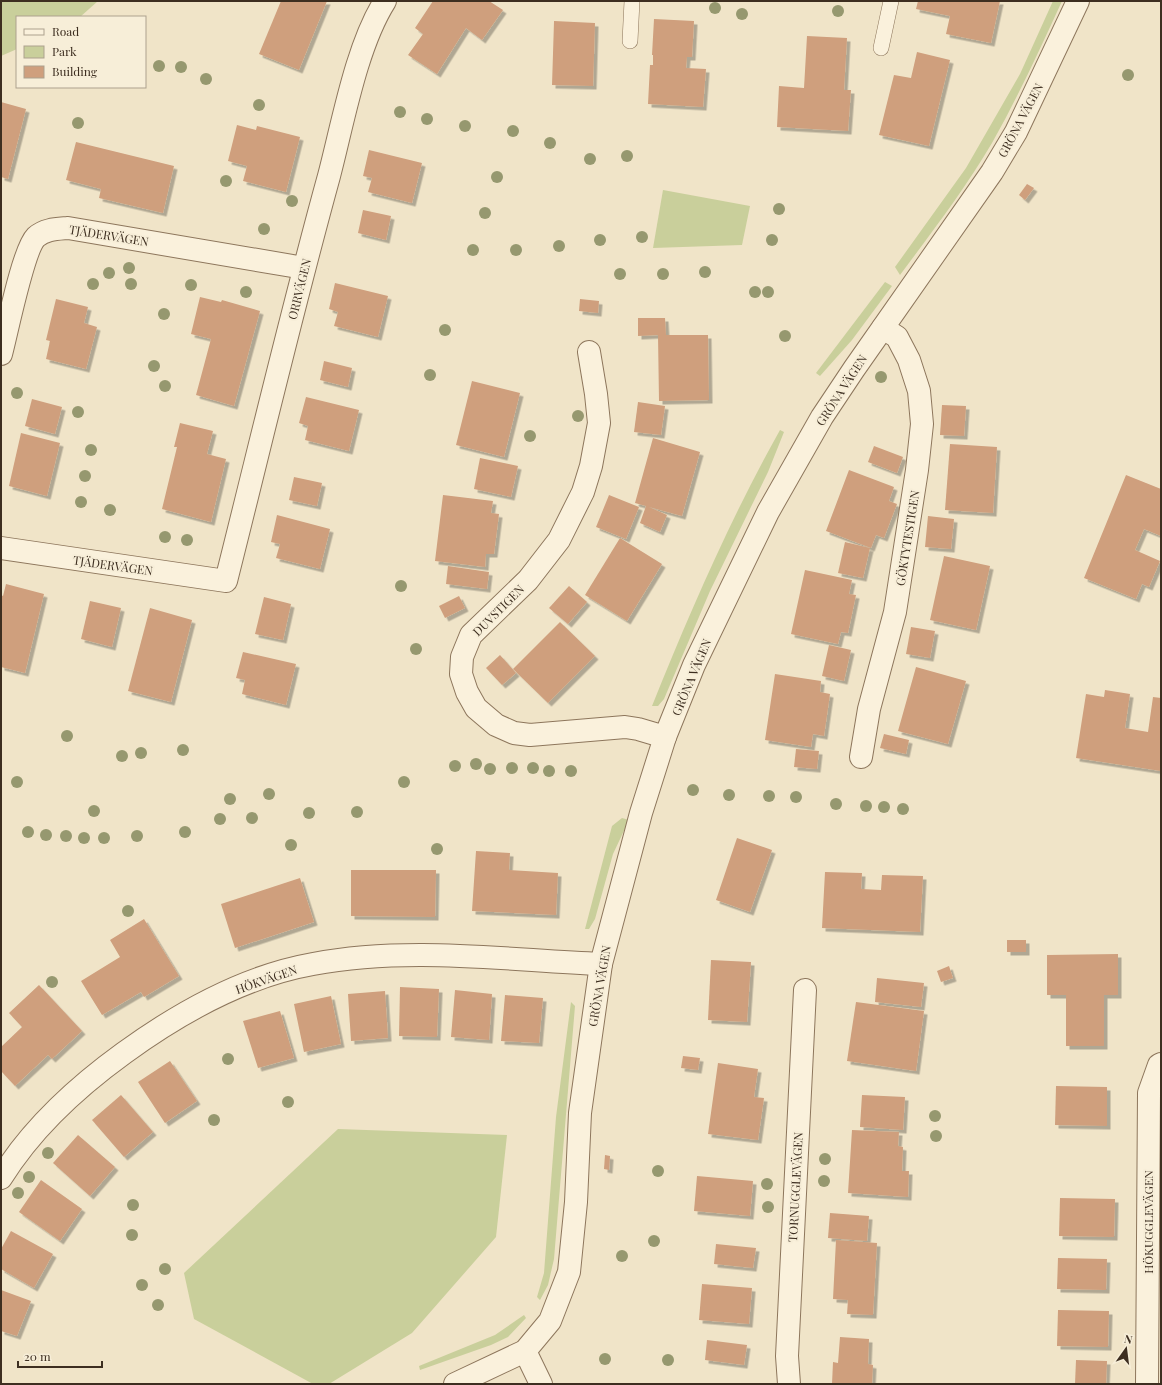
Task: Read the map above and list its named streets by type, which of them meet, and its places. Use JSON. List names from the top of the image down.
{
  "streets": {
    "street": [
      "GRÖNA VÄGEN",
      "TJÄDERVÄGEN",
      "ORRVÄGEN",
      "GÖKTYTESTIGEN",
      "DUVSTIGEN",
      "HÖKVÄGEN",
      "TORNUGGLEVÄGEN",
      "HÖKUGGLEVÄGEN"
    ]
  },
  "crossings": [
    ["GRÖNA VÄGEN", "GÖKTYTESTIGEN"],
    ["GRÖNA VÄGEN", "DUVSTIGEN"],
    ["GRÖNA VÄGEN", "HÖKVÄGEN"],
    ["TJÄDERVÄGEN", "ORRVÄGEN"]
  ],
  "legend": ["Road", "Park", "Building"],
  "scale_bar": "20 m",
  "north": "top"
}
